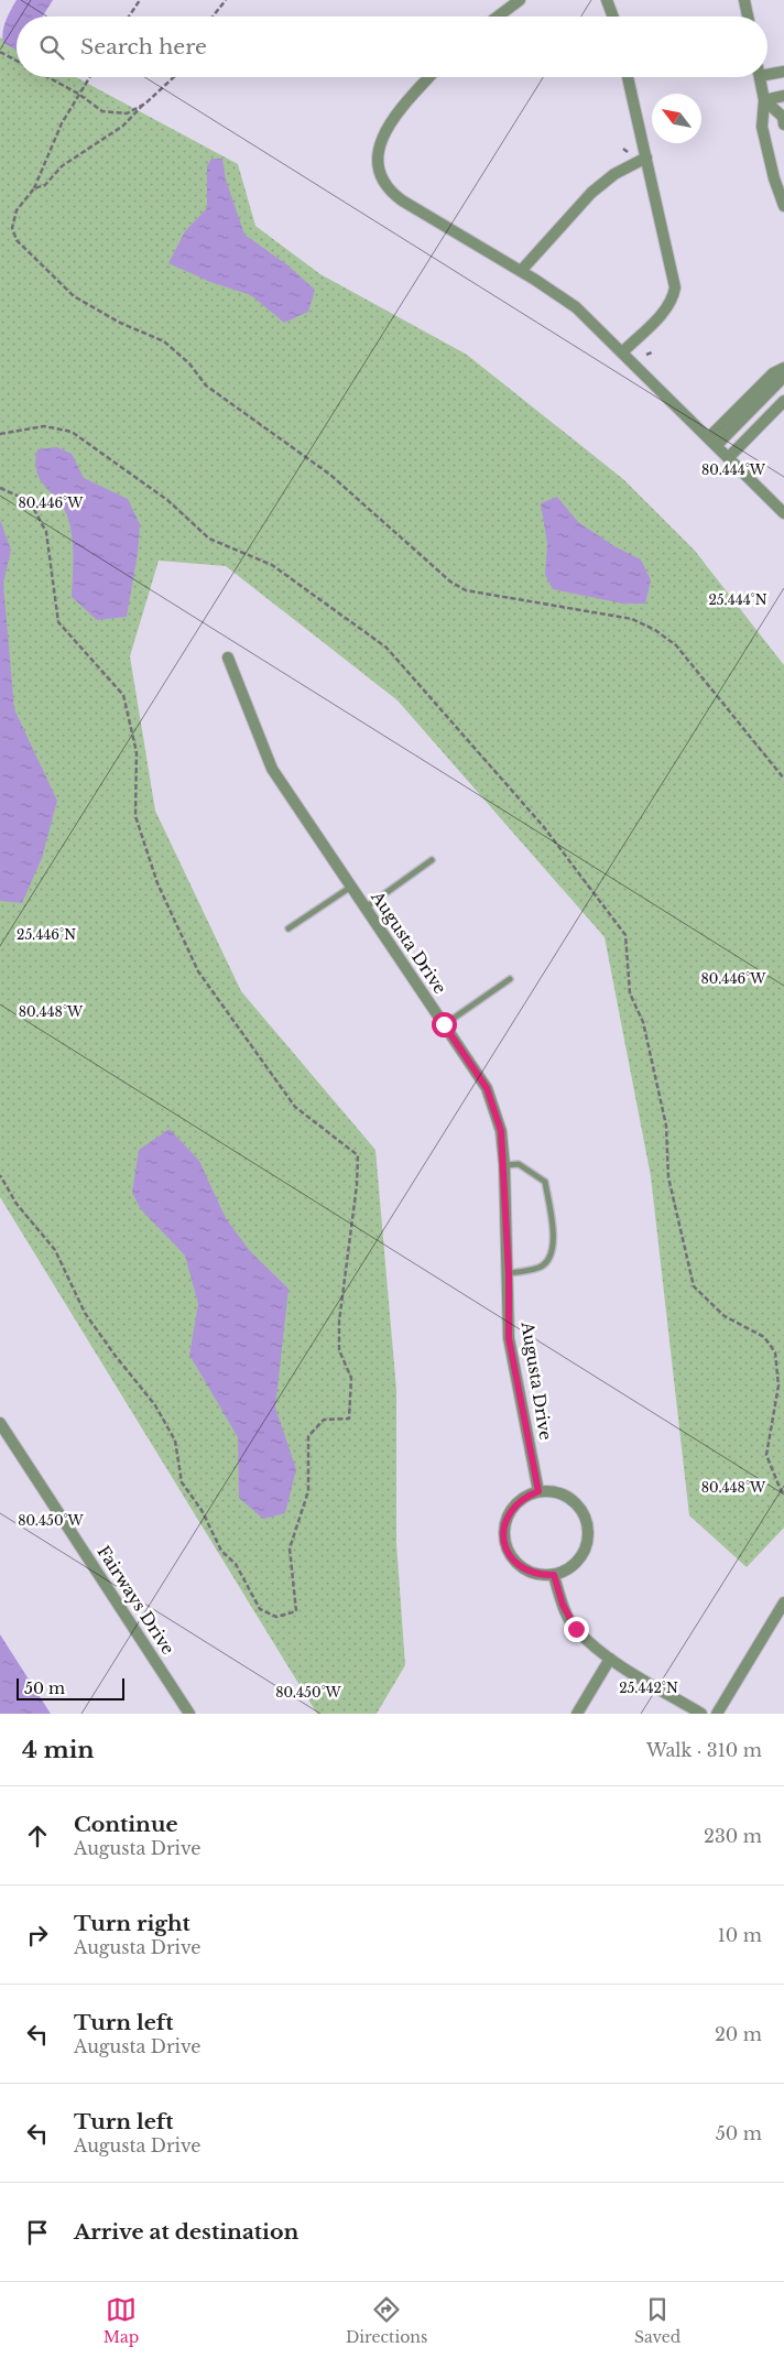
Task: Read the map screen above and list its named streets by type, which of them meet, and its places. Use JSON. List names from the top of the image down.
{
  "streets": {
    "street": ["Augusta Drive", "Fairways Drive"]
  },
  "scale_bar": "50 m",
  "north": "top left",
  "page": {
    "search": "Search here",
    "scale": "50 m",
    "heading": ["4 min", "Walk · 310 m"],
    "list": [
      ["Continue", "Augusta Drive", "230 m"],
      ["Turn right", "Augusta Drive", "10 m"],
      ["Turn left", "Augusta Drive", "20 m"],
      ["Turn left", "Augusta Drive", "50 m"],
      "Arrive at destination"
    ],
    "nav": ["Map", "Directions", "Saved"]
  },
  "coordinates": [
    "80.444°W",
    "80.446°W",
    "25.444°N",
    "25.446°N",
    "80.448°W",
    "80.450°W",
    "25.442°N"
  ]
}
